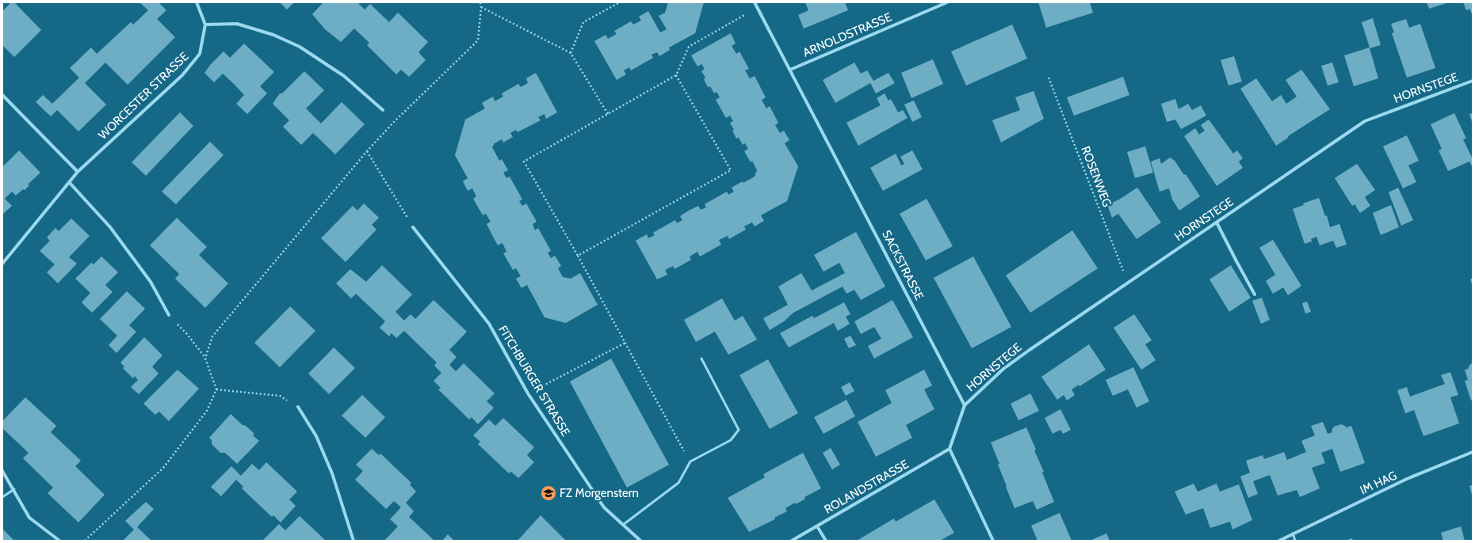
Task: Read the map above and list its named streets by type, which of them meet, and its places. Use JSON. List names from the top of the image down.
{
  "streets": {
    "street": [
      "ARNOLDSTRASSE",
      "HORNSTEGE",
      "WORCESTER STRASSE",
      "SACKSTRASSE",
      "FITCHBURGER STRASSE",
      "IM HAG",
      "ROLANDSTRASSE"
    ],
    "path": ["ROSENWEG"]
  },
  "crossings": [
    ["ARNOLDSTRASSE", "SACKSTRASSE"],
    ["HORNSTEGE", "ROSENWEG"],
    ["HORNSTEGE", "SACKSTRASSE"]
  ],
  "places": {
    "school or university": ["FZ Morgenstern"]
  }
}
